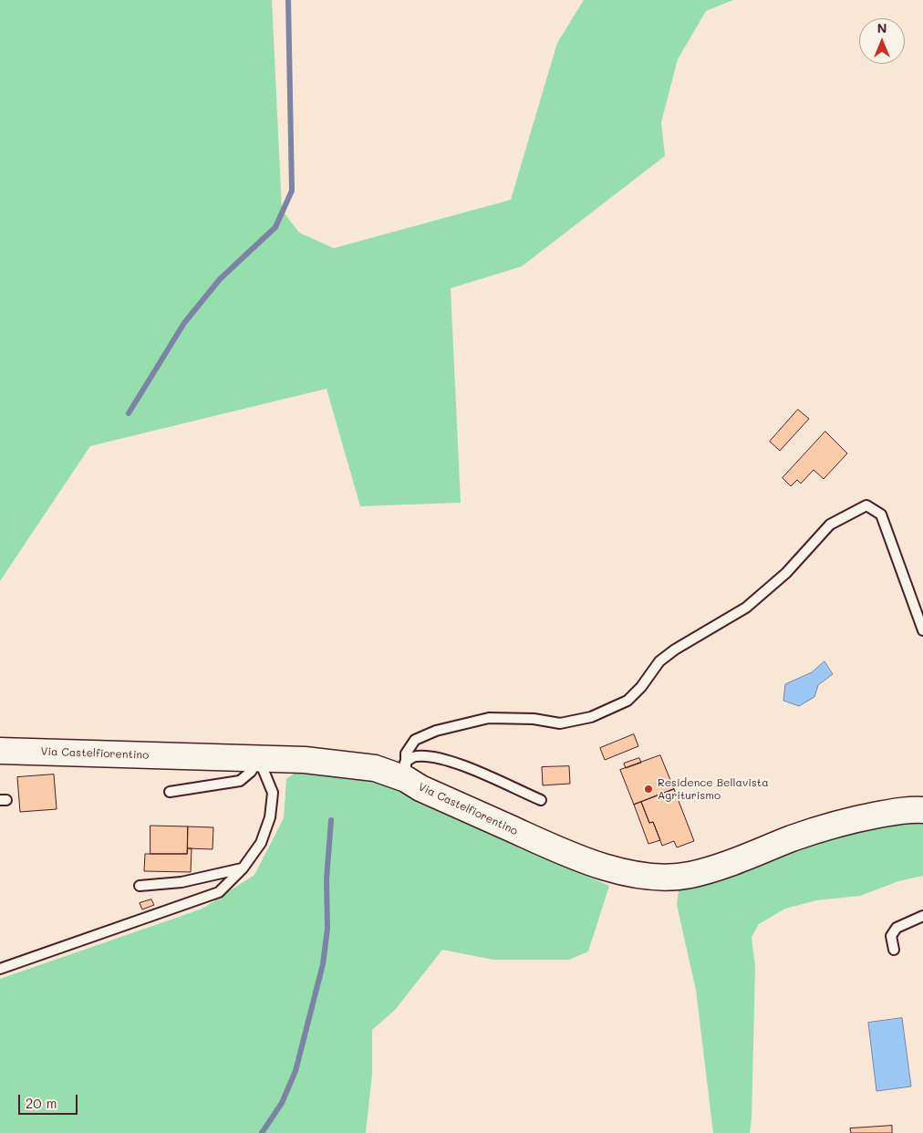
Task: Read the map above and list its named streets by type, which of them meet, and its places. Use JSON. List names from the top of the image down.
{
  "streets": {
    "street": ["Via Castelfiorentino"]
  },
  "places": ["Residence Bellavista Agriturismo"],
  "scale_bar": "20 m",
  "north": "top"
}
